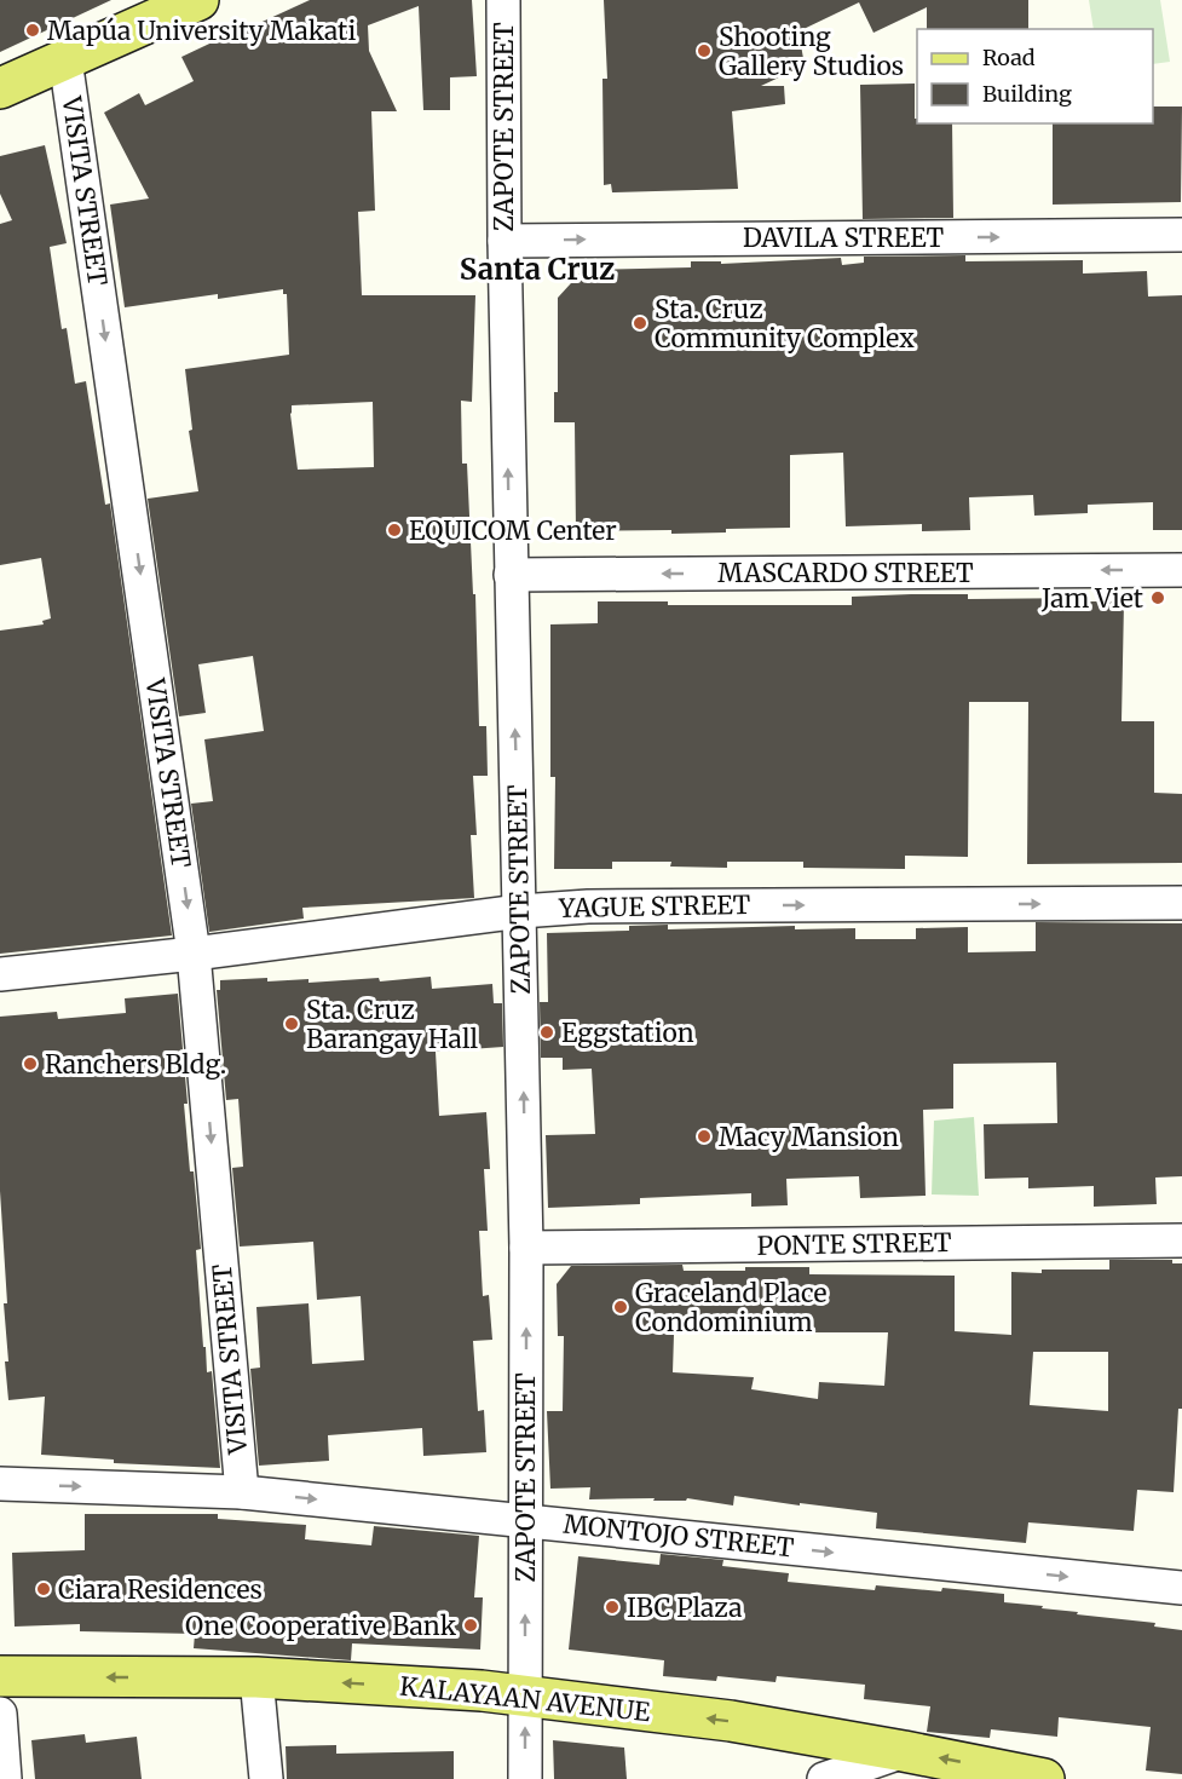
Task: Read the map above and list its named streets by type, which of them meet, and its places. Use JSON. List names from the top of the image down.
{
  "streets": {
    "main road": ["KALAYAAN AVENUE"],
    "street": [
      "ZAPOTE STREET",
      "VISITA STREET",
      "DAVILA STREET",
      "MASCARDO STREET",
      "YAGUE STREET",
      "PONTE STREET",
      "MONTOJO STREET"
    ]
  },
  "crossings": [
    ["ZAPOTE STREET", "DAVILA STREET"],
    ["ZAPOTE STREET", "MASCARDO STREET"],
    ["ZAPOTE STREET", "YAGUE STREET"],
    ["ZAPOTE STREET", "PONTE STREET"],
    ["ZAPOTE STREET", "MONTOJO STREET"],
    ["ZAPOTE STREET", "KALAYAAN AVENUE"],
    ["VISITA STREET", "YAGUE STREET"],
    ["VISITA STREET", "MONTOJO STREET"]
  ],
  "one_way": [
    "ZAPOTE STREET",
    "VISITA STREET",
    "DAVILA STREET",
    "MASCARDO STREET",
    "YAGUE STREET",
    "MONTOJO STREET",
    "KALAYAAN AVENUE"
  ],
  "districts": ["Santa Cruz"],
  "places": [
    "Mapúa University Makati",
    "Shooting Gallery Studios",
    "Sta. Cruz Community Complex",
    "EQUICOM Center",
    "Jam Viet",
    "Sta. Cruz Barangay Hall",
    "Eggstation",
    "Ranchers Bldg.",
    "Macy Mansion",
    "Graceland Place Condominium",
    "Ciara Residences",
    "IBC Plaza",
    "One Cooperative Bank"
  ],
  "legend": ["Road", "Building"]
}
